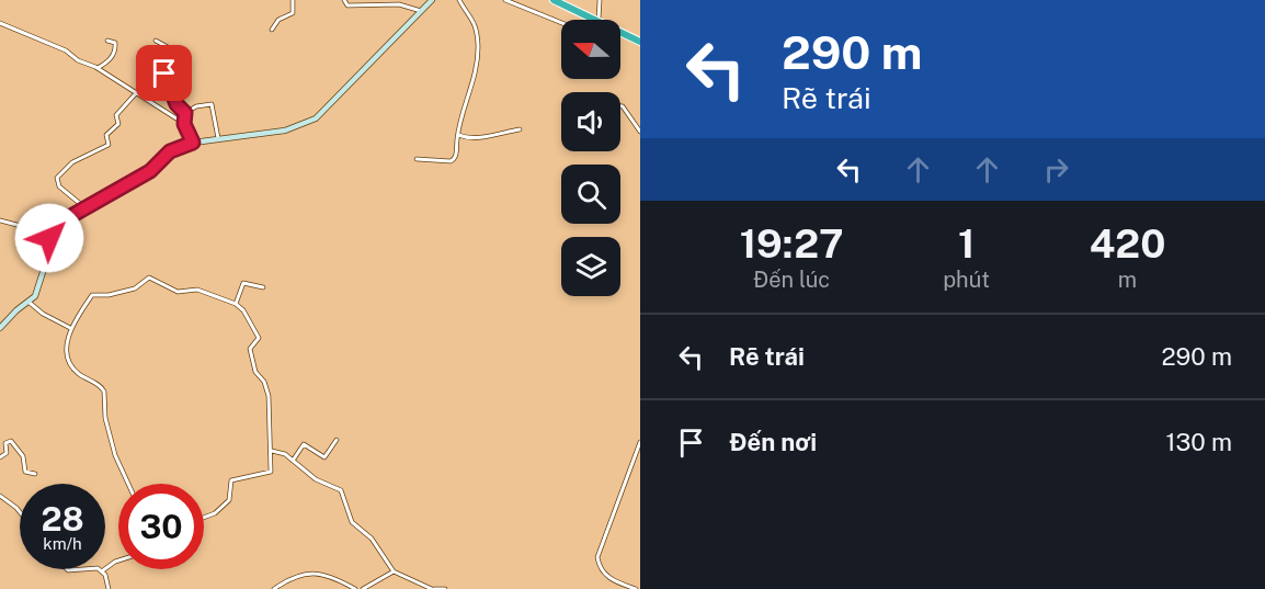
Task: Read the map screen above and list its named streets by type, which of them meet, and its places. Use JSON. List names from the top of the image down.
{
  "north": "left",
  "page": {
    "turn": ["290 m", "Rẽ trái"],
    "eta": [
      "19:27",
      "Đến lúc",
      "1",
      "phút",
      "420",
      "m"
    ],
    "list": [
      {
        "name": "Rẽ trái",
        "value": "290 m"
      },
      {
        "name": "Đến nơi",
        "value": "130 m"
      }
    ],
    "speed": "28 km/h",
    "limit": "30"
  }
}
